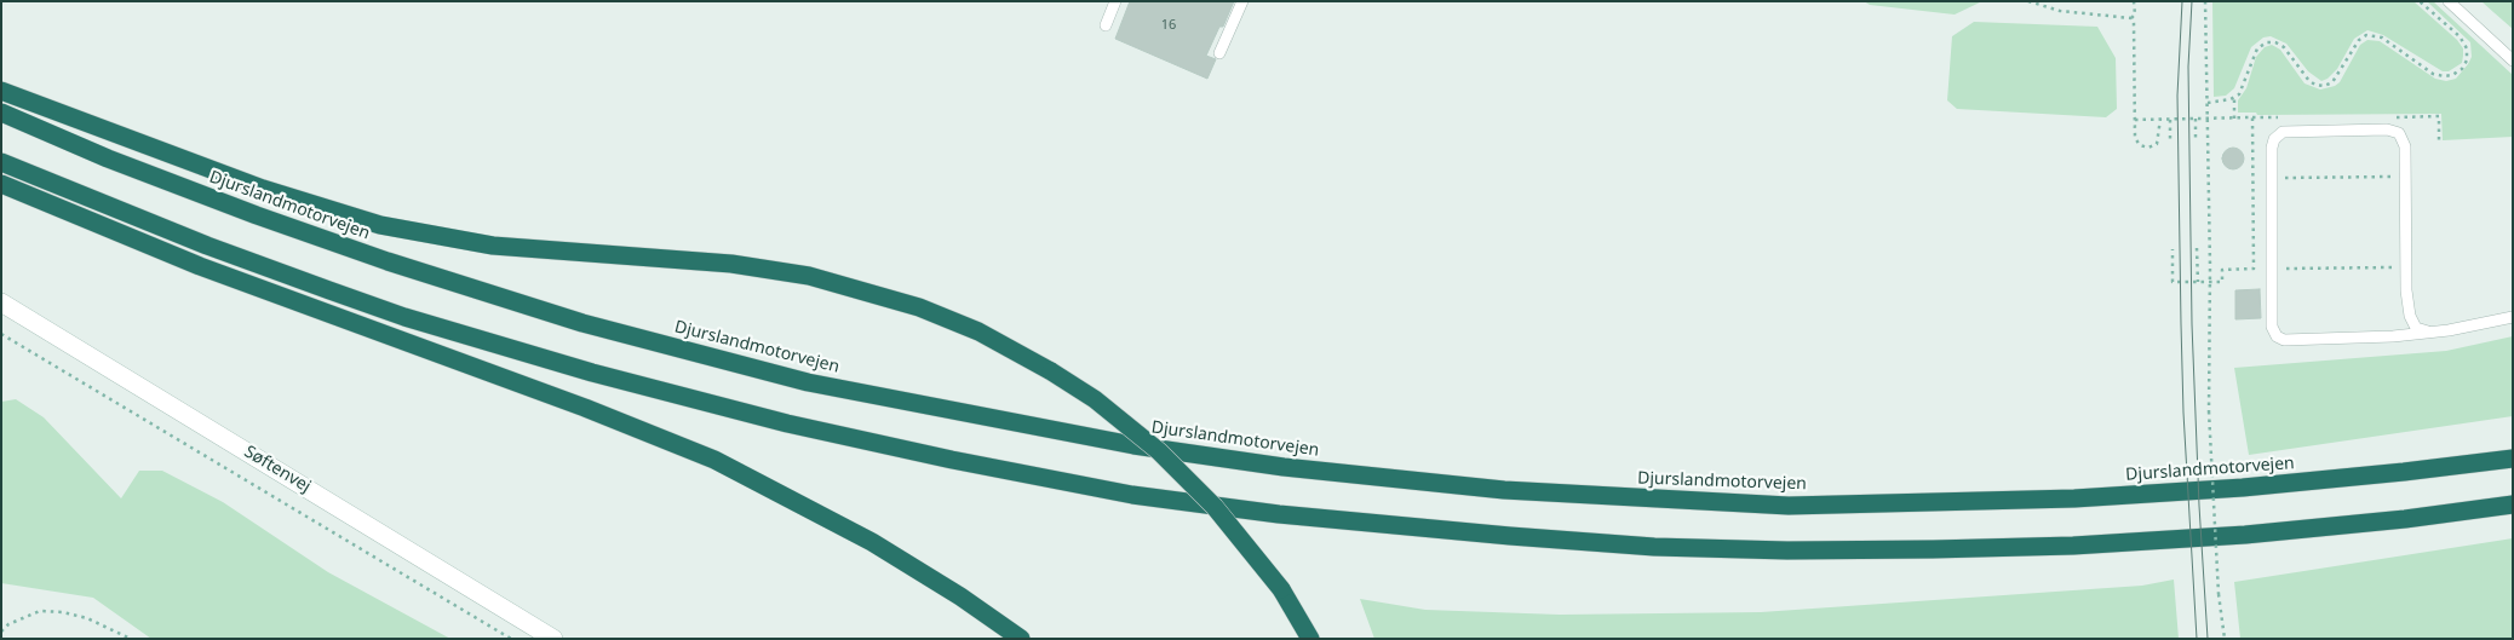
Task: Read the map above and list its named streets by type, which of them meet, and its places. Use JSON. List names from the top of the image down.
{
  "streets": {
    "highway": ["Djurslandmotorvejen"],
    "main road": ["Søftenvej"]
  },
  "house_numbers": ["16"]
}
